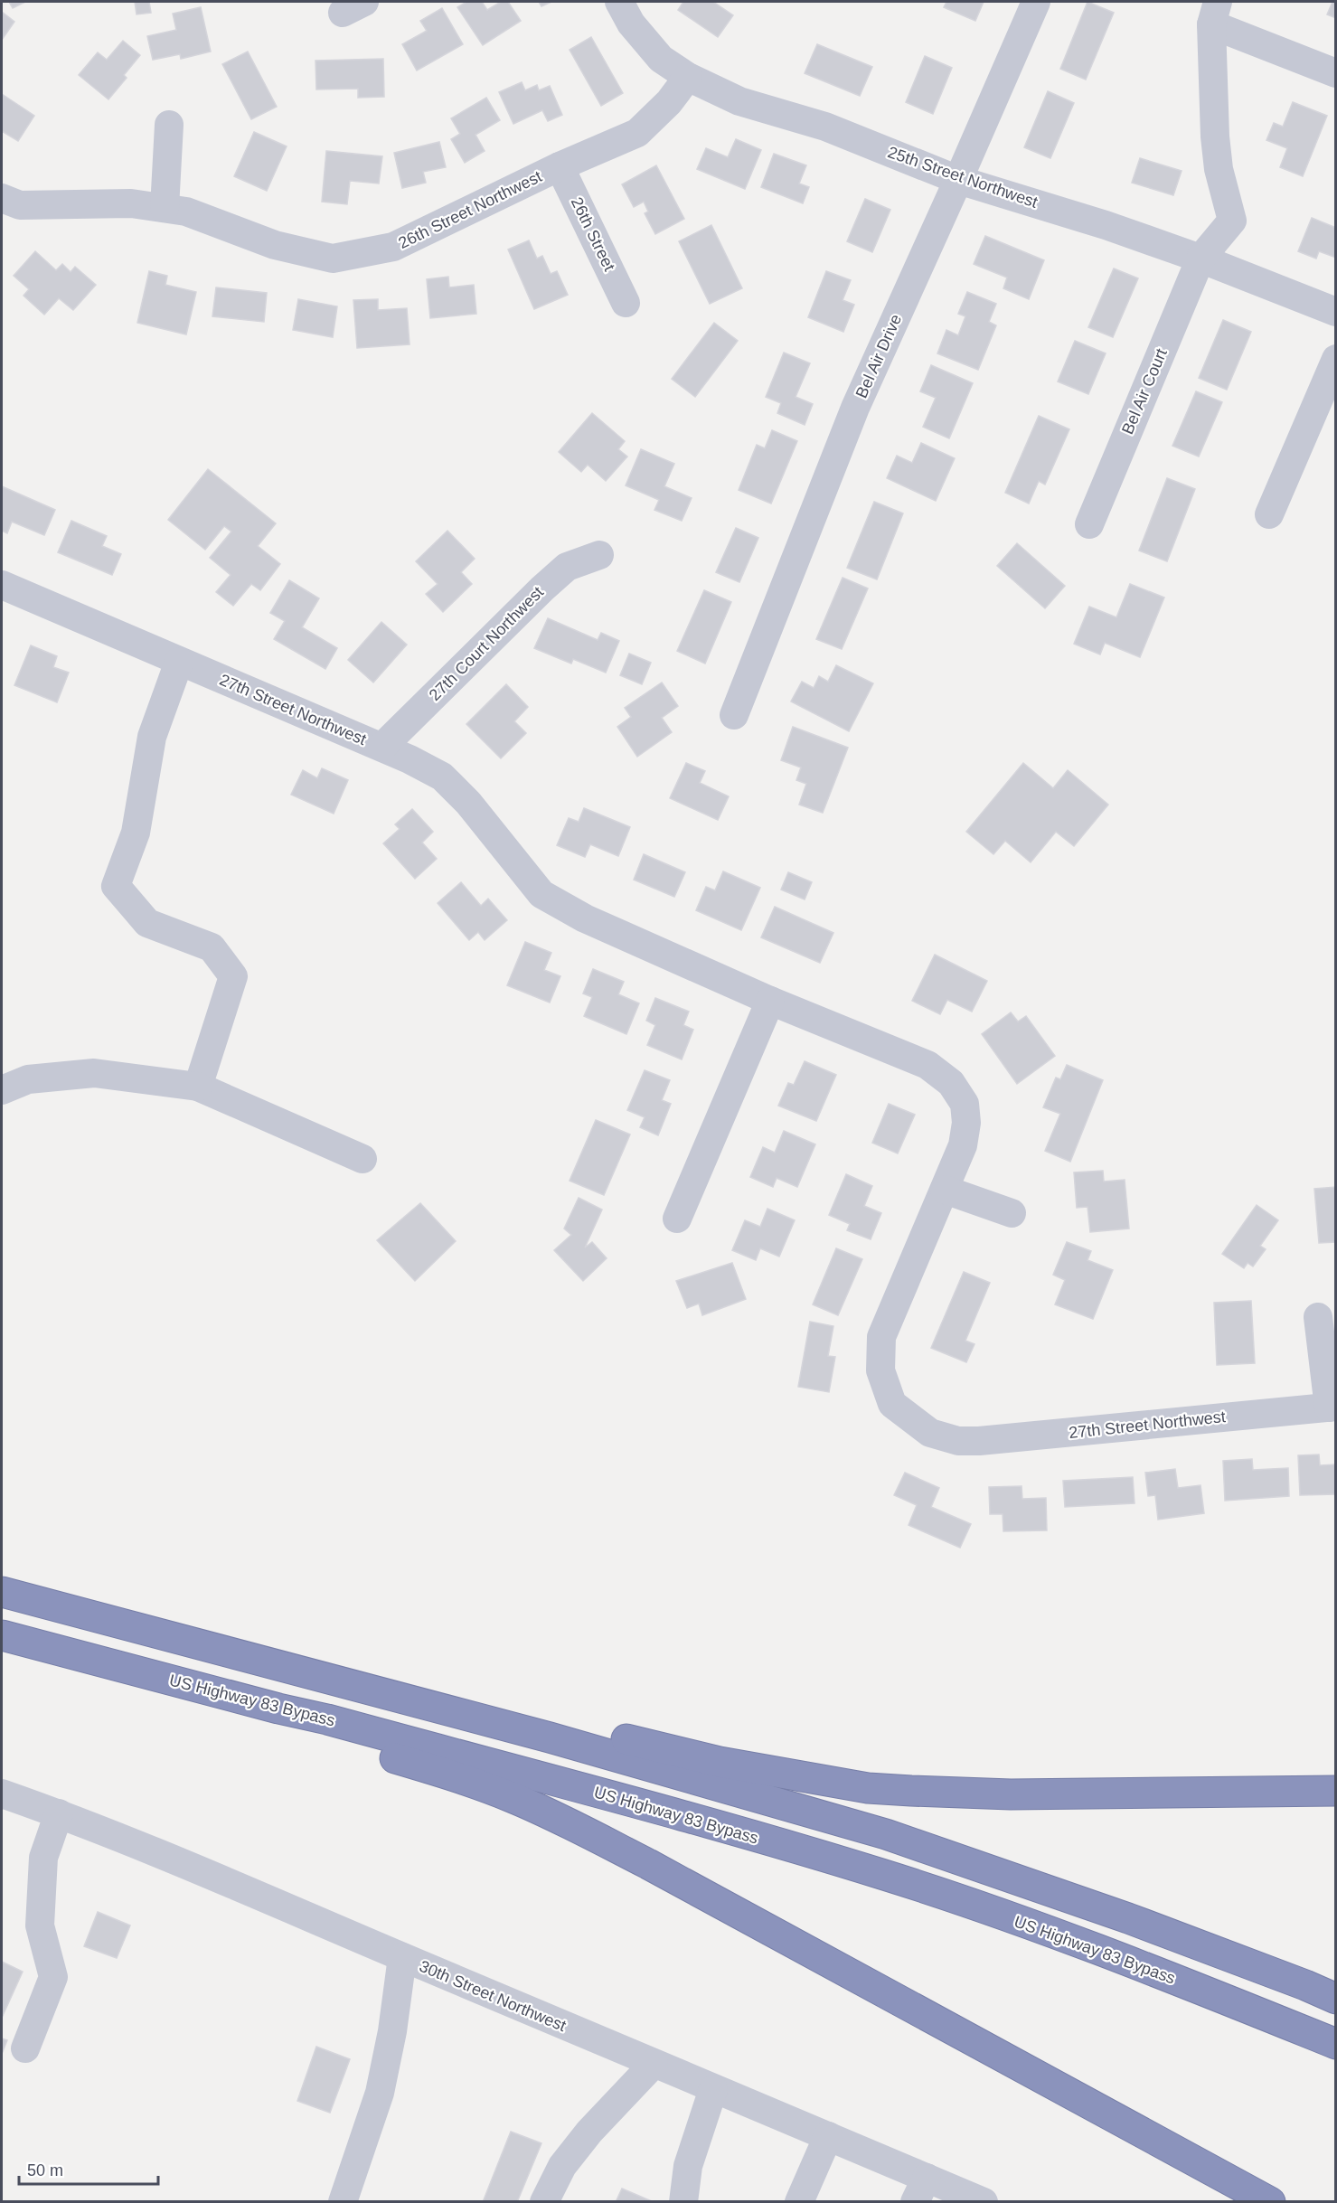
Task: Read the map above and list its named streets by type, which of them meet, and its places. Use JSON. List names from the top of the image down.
{
  "streets": {
    "highway": ["US Highway 83 Bypass"],
    "street": [
      "25th Street Northwest",
      "26th Street Northwest",
      "26th Street",
      "Bel Air Drive",
      "Bel Air Court",
      "27th Court Northwest",
      "27th Street Northwest",
      "30th Street Northwest"
    ]
  },
  "crossings": [
    ["25th Street Northwest", "26th Street Northwest"],
    ["25th Street Northwest", "Bel Air Drive"],
    ["25th Street Northwest", "Bel Air Court"],
    ["26th Street Northwest", "26th Street"],
    ["27th Court Northwest", "27th Street Northwest"]
  ],
  "scale_bar": "50 m"
}
